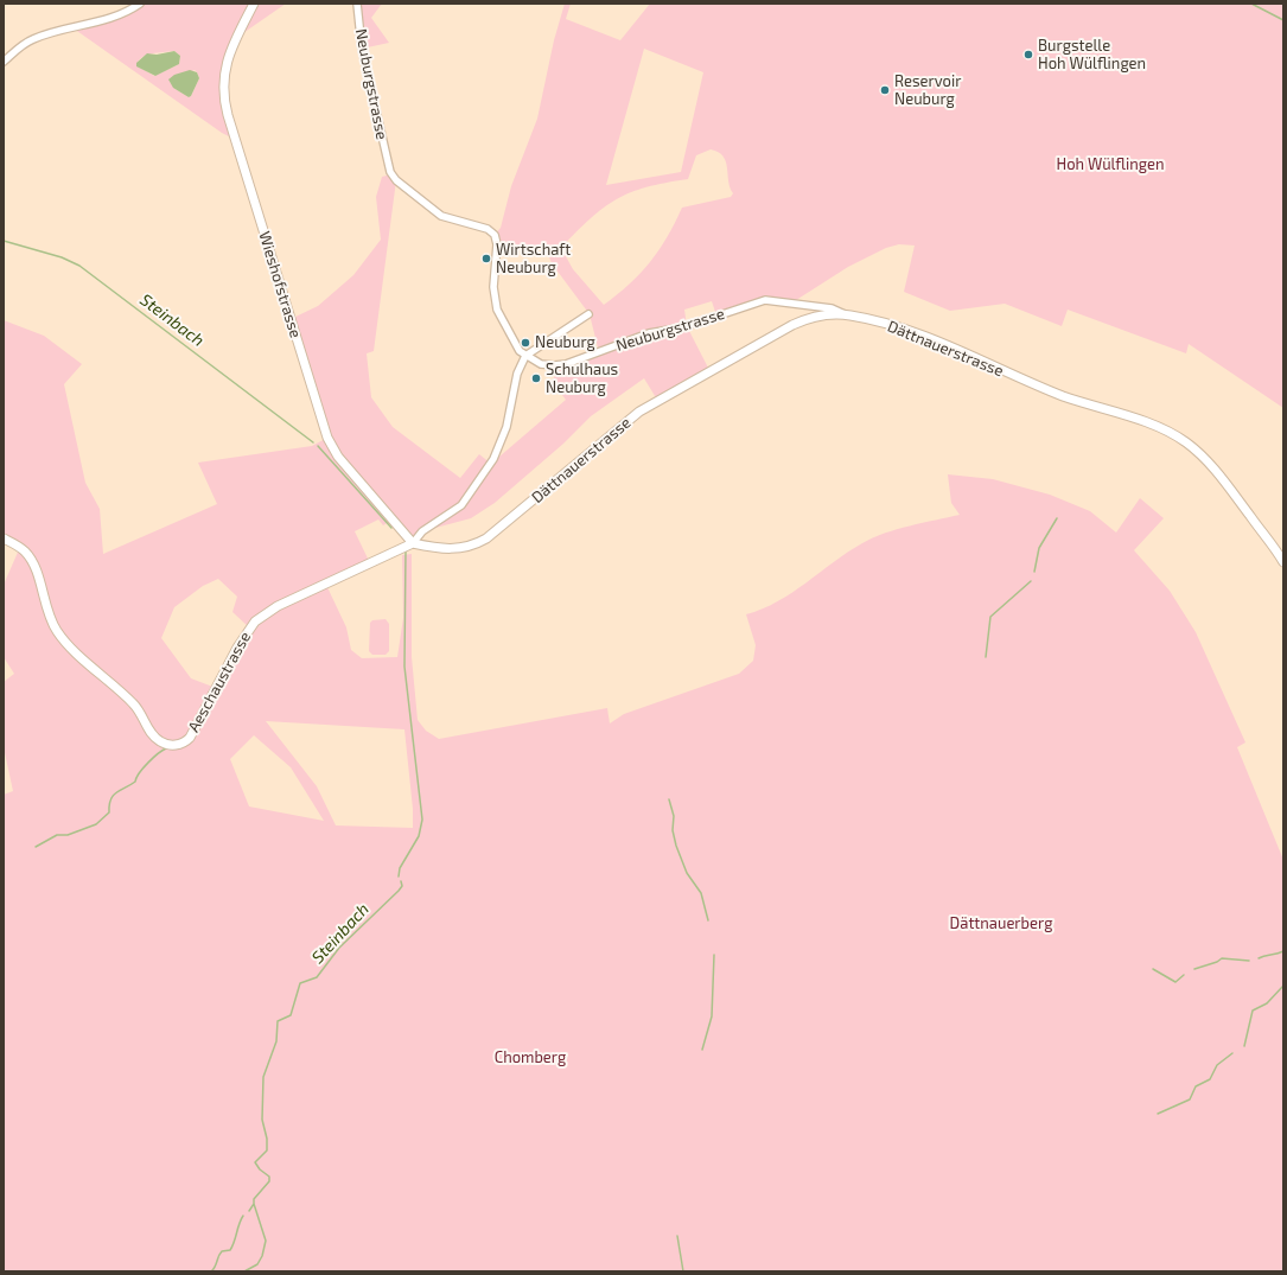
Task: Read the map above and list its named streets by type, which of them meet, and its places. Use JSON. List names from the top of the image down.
{
  "streets": {
    "street": [
      "Neuburgstrasse",
      "Wieshofstrasse",
      "Dättnauerstrasse",
      "Aeschaustrasse"
    ]
  },
  "crossings": [
    ["Neuburgstrasse", "Dättnauerstrasse"],
    ["Wieshofstrasse", "Dättnauerstrasse"],
    ["Wieshofstrasse", "Aeschaustrasse"],
    ["Dättnauerstrasse", "Aeschaustrasse"]
  ],
  "water": ["Steinbach"],
  "parks": ["Hoh Wülflingen", "Dättnauerberg", "Chomberg"],
  "places": [
    "Burgstelle Hoh Wülflingen",
    "Reservoir Neuburg",
    "Wirtschaft Neuburg",
    "Neuburg",
    "Schulhaus Neuburg"
  ]
}
